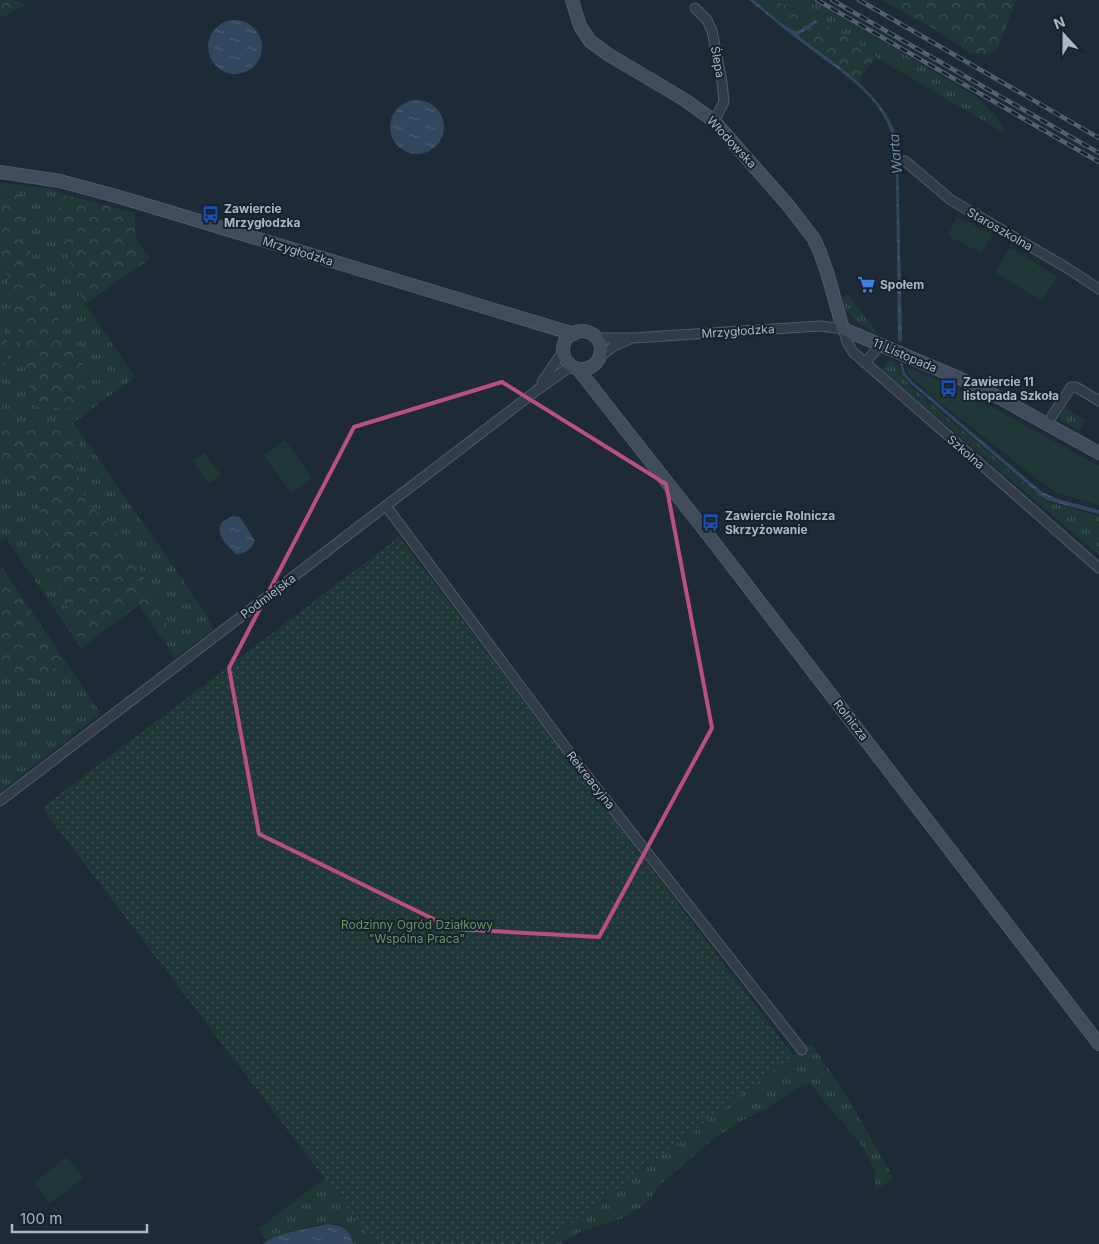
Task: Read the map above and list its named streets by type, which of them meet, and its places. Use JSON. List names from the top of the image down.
{
  "streets": {
    "street": [
      "Ślepa",
      "Włodowska",
      "Staroszkolna",
      "Mrzygłodzka",
      "11 Listopada",
      "Szkolna",
      "Podmiejska",
      "Rolnicza",
      "Rekreacyjna"
    ]
  },
  "crossings": [
    ["Ślepa", "Włodowska"],
    ["Włodowska", "Mrzygłodzka"],
    ["Włodowska", "11 Listopada"],
    ["Włodowska", "Szkolna"],
    ["Mrzygłodzka", "11 Listopada"],
    ["Mrzygłodzka", "Szkolna"],
    ["Mrzygłodzka", "Podmiejska"],
    ["Mrzygłodzka", "Rolnicza"],
    ["11 Listopada", "Szkolna"],
    ["Podmiejska", "Rolnicza"],
    ["Podmiejska", "Rekreacyjna"]
  ],
  "water": ["Warta"],
  "parks": ["Rodzinny Ogród Działkowy \"Wspólna Praca\""],
  "places": {
    "bus stop": ["Zawiercie Mrzygłodzka", "Zawiercie 11 listopada Szkoła", "Zawiercie Rolnicza Skrzyżowanie"],
    "supermarket": ["Społem"]
  },
  "scale_bar": "100 m",
  "north": "top"
}
